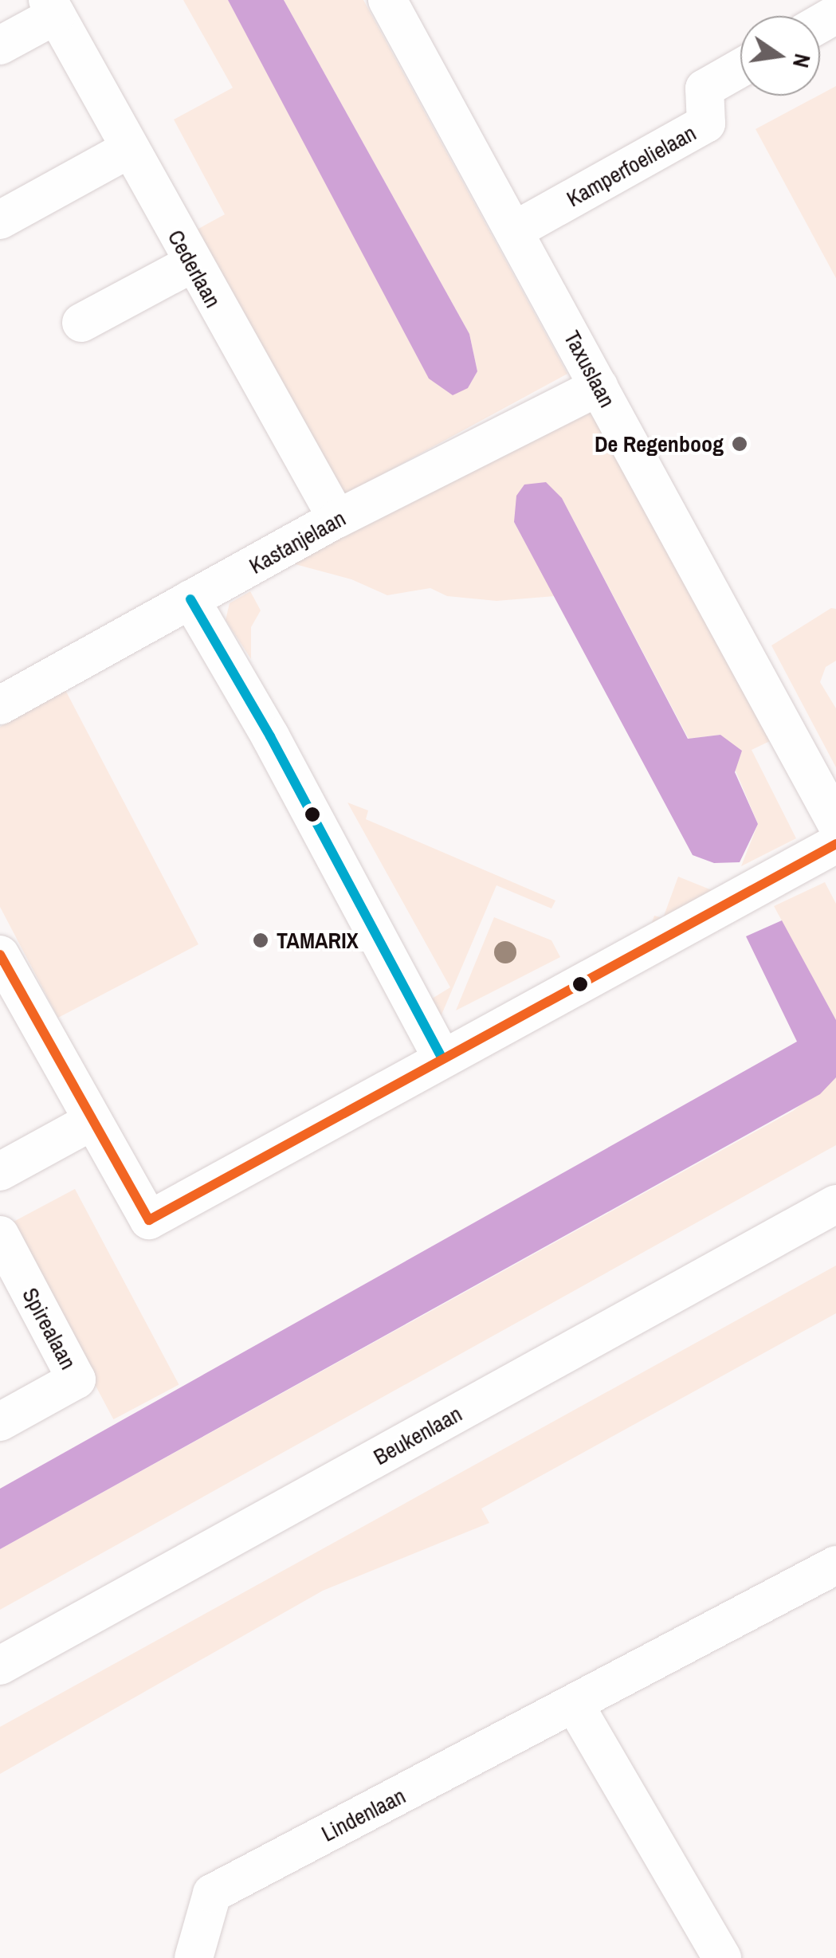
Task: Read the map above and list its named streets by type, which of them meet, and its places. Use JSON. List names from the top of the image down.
{
  "streets": {
    "street": [
      "Kamperfoelielaan",
      "Cederlaan",
      "Taxuslaan",
      "Kastanjelaan",
      "Spirealaan",
      "Beukenlaan",
      "Lindenlaan"
    ]
  },
  "crossings": [
    ["Kamperfoelielaan", "Taxuslaan"],
    ["Cederlaan", "Kastanjelaan"],
    ["Taxuslaan", "Kastanjelaan"]
  ],
  "places": ["De Regenboog", "TAMARIX"],
  "north": "right"
}
